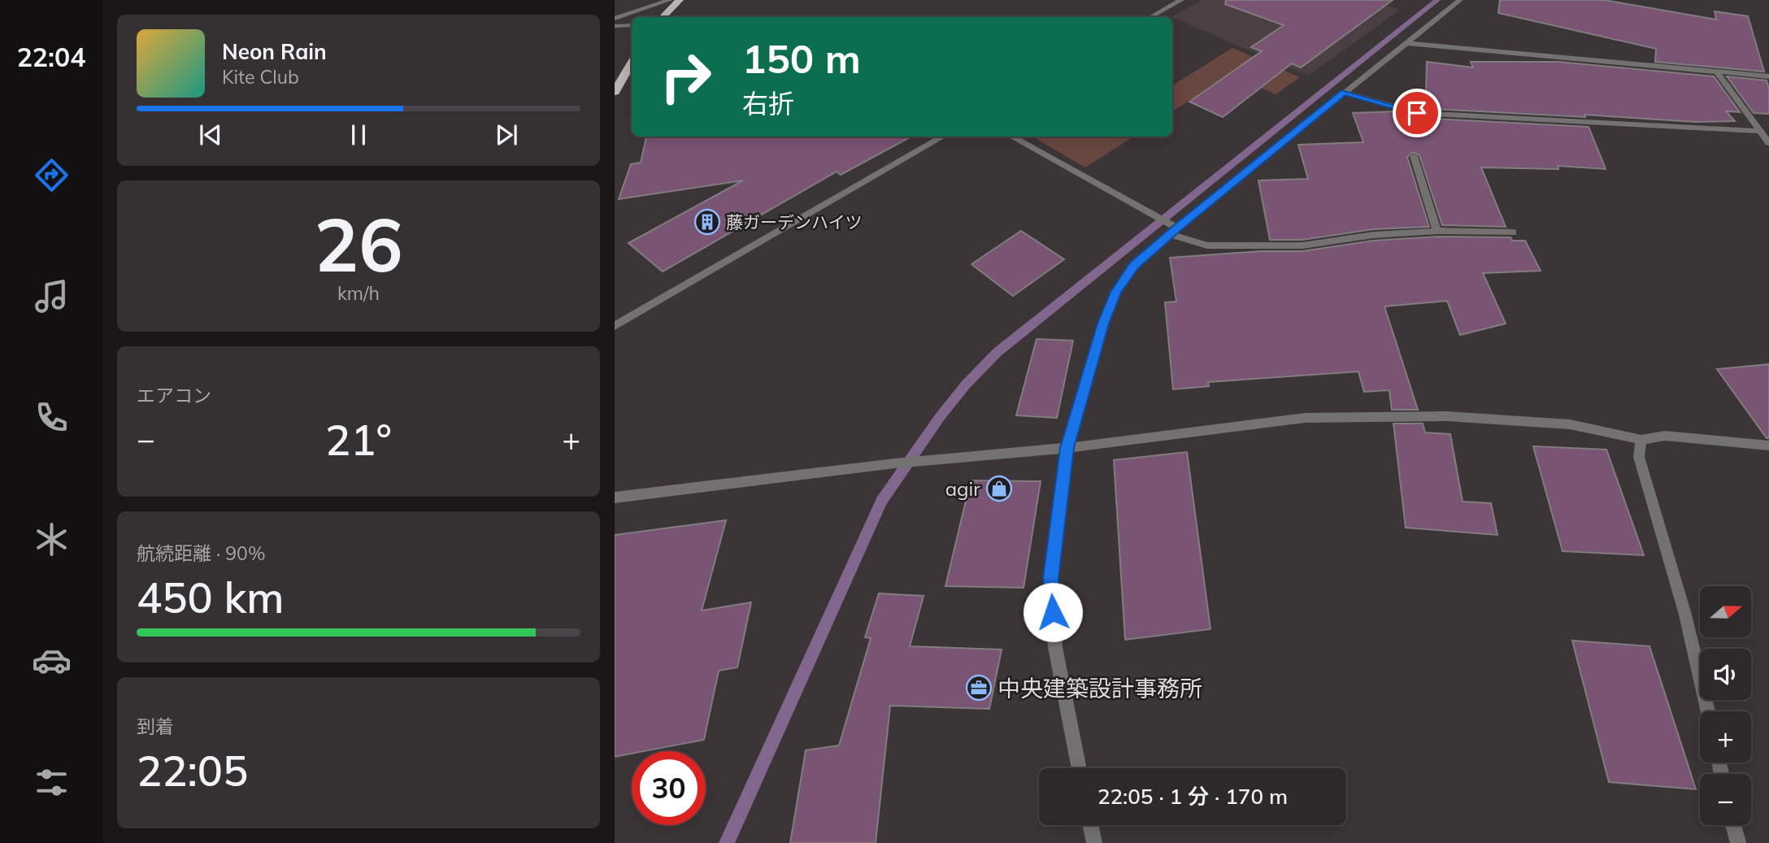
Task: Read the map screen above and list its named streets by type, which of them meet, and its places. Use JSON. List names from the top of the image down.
{
  "places": {
    "building": ["藤ガーデンハイツ"],
    "shop": ["agir"],
    "office": ["中央建築設計事務所"]
  },
  "north": "right",
  "page": {
    "tabs": "22:04",
    "turn": ["150 m", "右折"],
    "song": ["Neon Rain", "Kite Club"],
    "tile": [
      ["26", "km/h"],
      "エアコン",
      ["航続距離 · 90%", "450 km"],
      ["到着", "22:05"]
    ],
    "heat": ["−", "21°", "+"],
    "map_buttons": ["+", "−"],
    "limit": "30",
    "trip": "22:05 · 1 分 · 170 m"
  }
}
